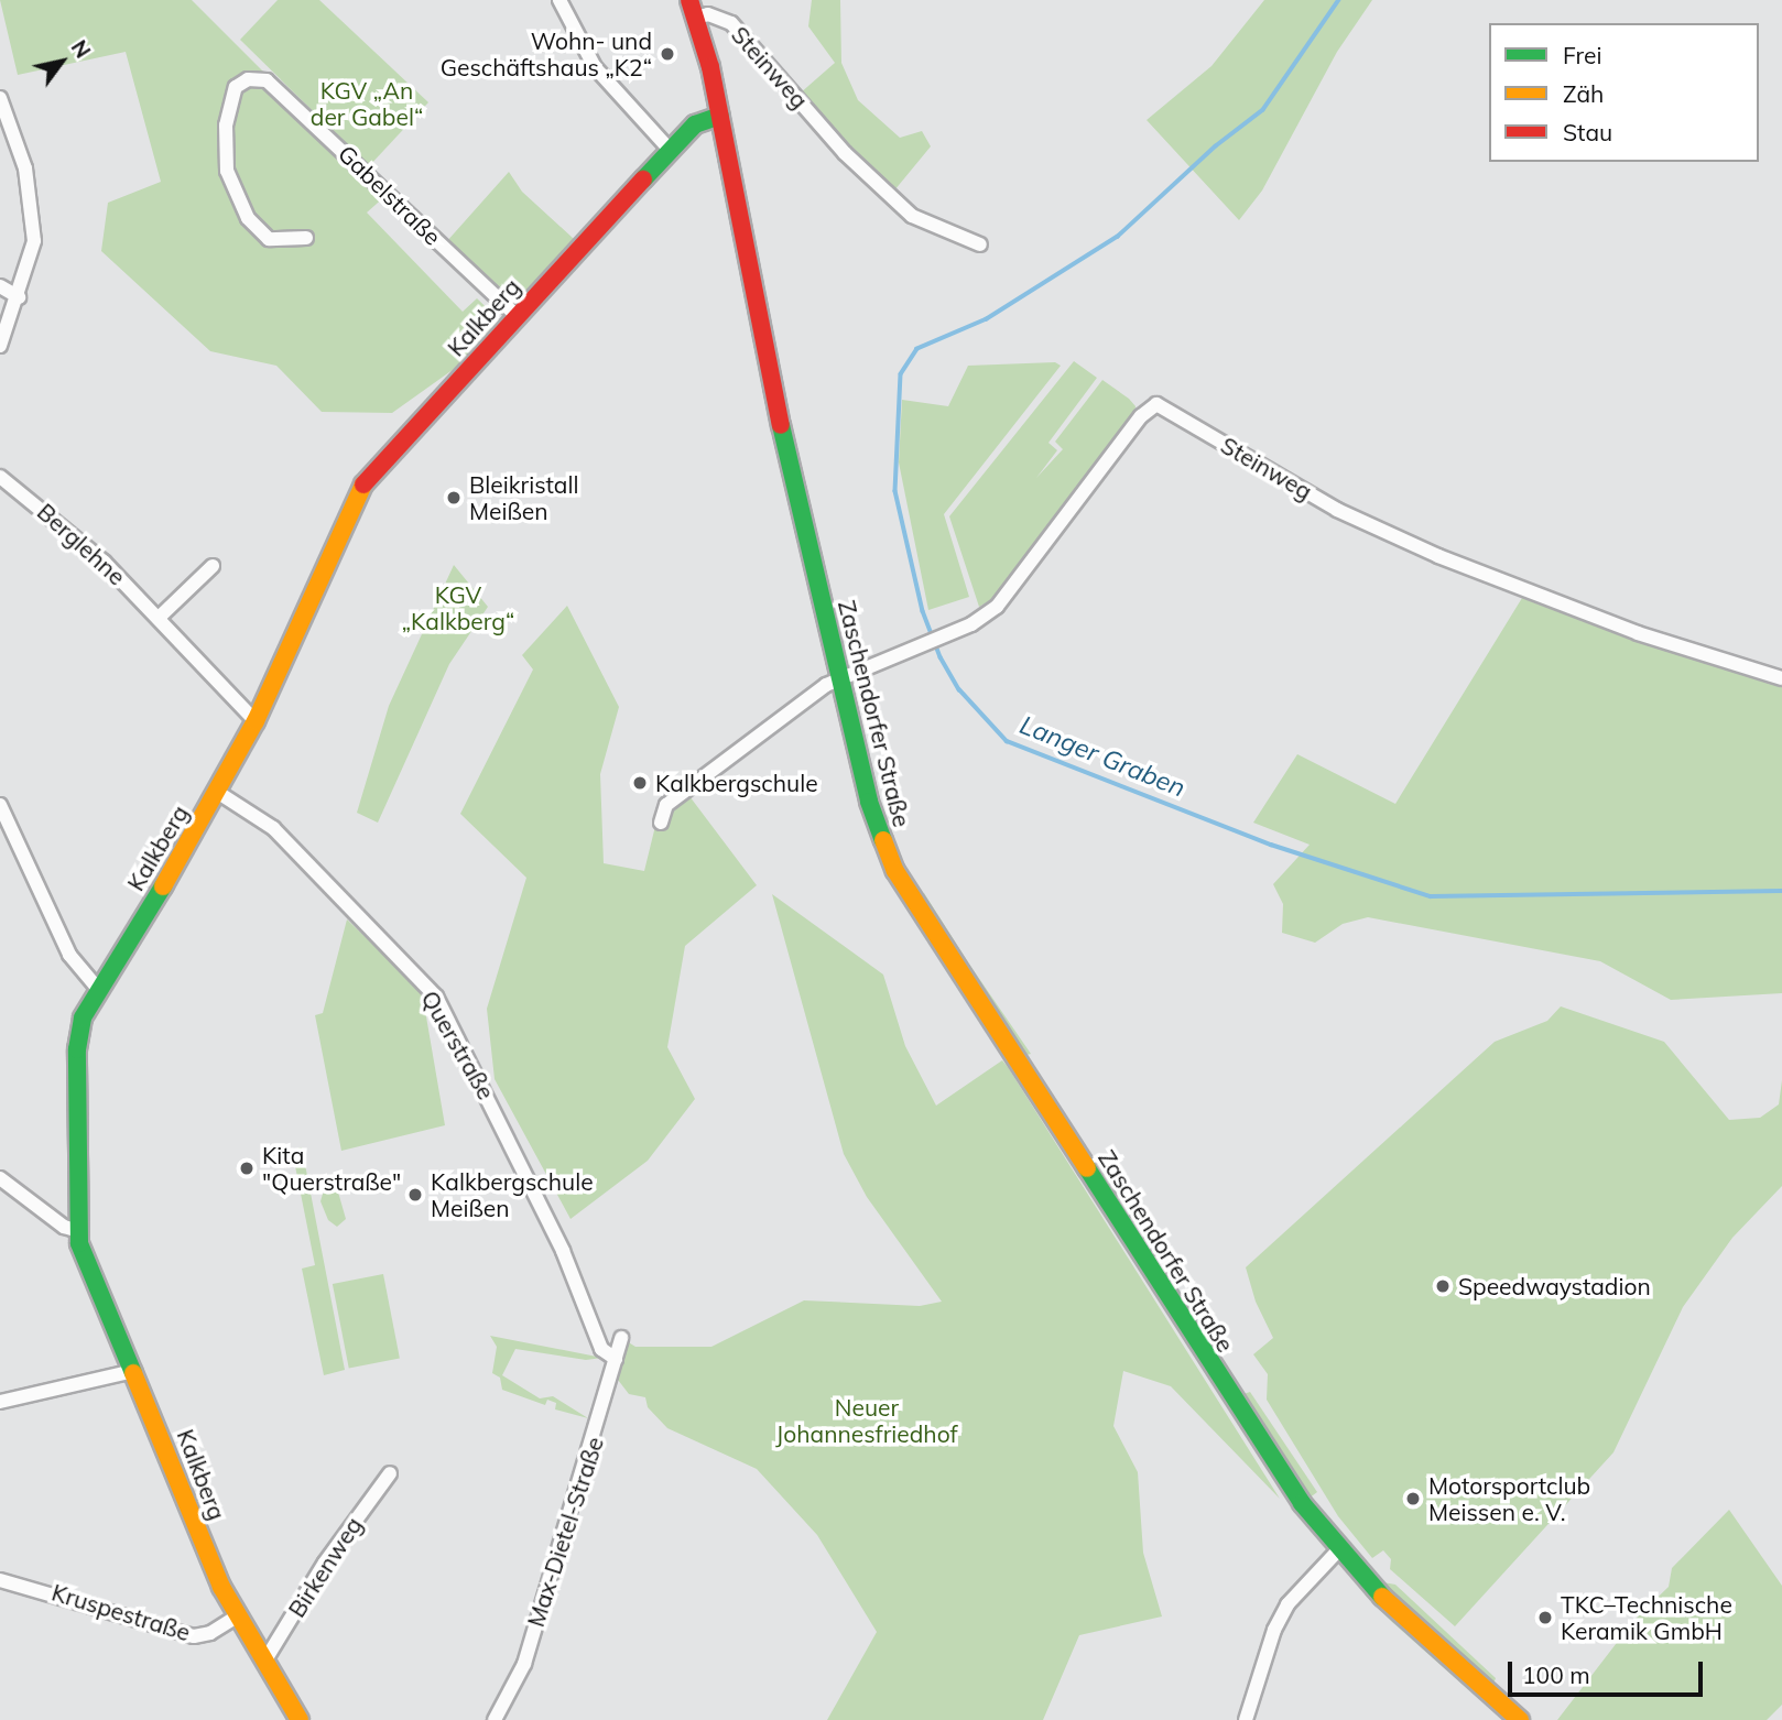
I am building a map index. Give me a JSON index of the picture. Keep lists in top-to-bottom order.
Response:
{
  "streets": {
    "street": [
      "Steinweg",
      "Gabelstraße",
      "Kalkberg",
      "Berglehne",
      "Zaschendorfer Straße",
      "Querstraße",
      "Max-Dietel-Straße",
      "Birkenweg",
      "Kruspestraße"
    ]
  },
  "crossings": [
    ["Steinweg", "Zaschendorfer Straße"],
    ["Gabelstraße", "Kalkberg"],
    ["Kalkberg", "Berglehne"],
    ["Kalkberg", "Zaschendorfer Straße"],
    ["Kalkberg", "Querstraße"],
    ["Kalkberg", "Birkenweg"],
    ["Kalkberg", "Kruspestraße"],
    ["Querstraße", "Max-Dietel-Straße"]
  ],
  "water": ["Langer Graben"],
  "parks": ["KGV „An der Gabel“", "KGV „Kalkberg“", "Neuer Johannesfriedhof"],
  "places": [
    "Wohn- und Geschäftshaus „K2“",
    "Bleikristall Meißen",
    "Kalkbergschule",
    "Kita \"Querstraße\"",
    "Kalkbergschule Meißen",
    "Speedwaystadion",
    "Motorsportclub Meissen e. V.",
    "TKC–Technische Keramik GmbH"
  ],
  "legend": ["Frei", "Zäh", "Stau"],
  "scale_bar": "100 m",
  "north": "top right"
}
